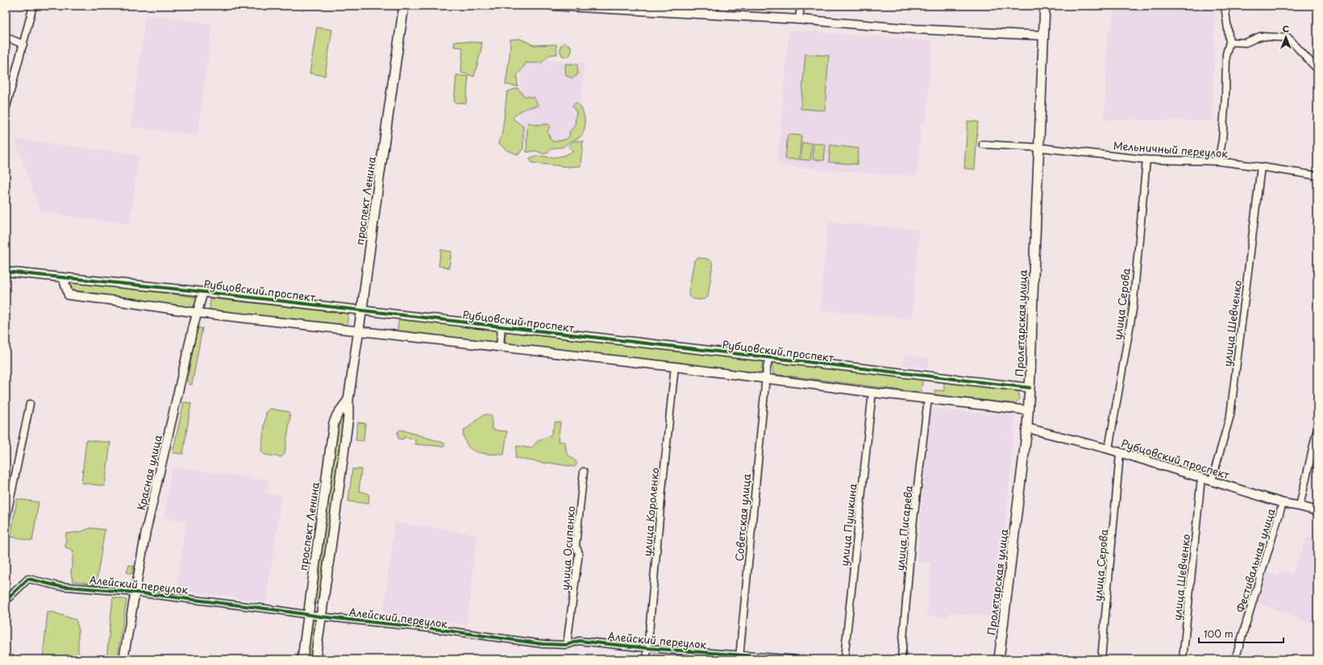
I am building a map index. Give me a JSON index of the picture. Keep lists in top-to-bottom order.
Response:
{
  "streets": {
    "main road": ["проспект Ленина", "Пролетарская улица"],
    "street": [
      "Мельничный переулок",
      "Рубцовский проспект",
      "улица Серова",
      "улица Шевченко",
      "Красная улица",
      "улица Короленко",
      "Советская улица",
      "улица Пушкина",
      "улица Писарева",
      "улица Осипенко",
      "Фестивальная улица",
      "Алейский переулок"
    ]
  },
  "crossings": [
    ["Мельничный переулок", "улица Серова"],
    ["Мельничный переулок", "Пролетарская улица"],
    ["Мельничный переулок", "улица Шевченко"],
    ["проспект Ленина", "Рубцовский проспект"],
    ["проспект Ленина", "Алейский переулок"],
    ["Рубцовский проспект", "улица Серова"],
    ["Рубцовский проспект", "Пролетарская улица"],
    ["Рубцовский проспект", "улица Шевченко"],
    ["Рубцовский проспект", "Красная улица"],
    ["Рубцовский проспект", "Советская улица"],
    ["Рубцовский проспект", "Фестивальная улица"],
    ["Красная улица", "Алейский переулок"],
    ["улица Короленко", "Алейский переулок"],
    ["Советская улица", "Алейский переулок"],
    ["улица Осипенко", "Алейский переулок"]
  ],
  "scale_bar": "100 m",
  "north": "top"
}
